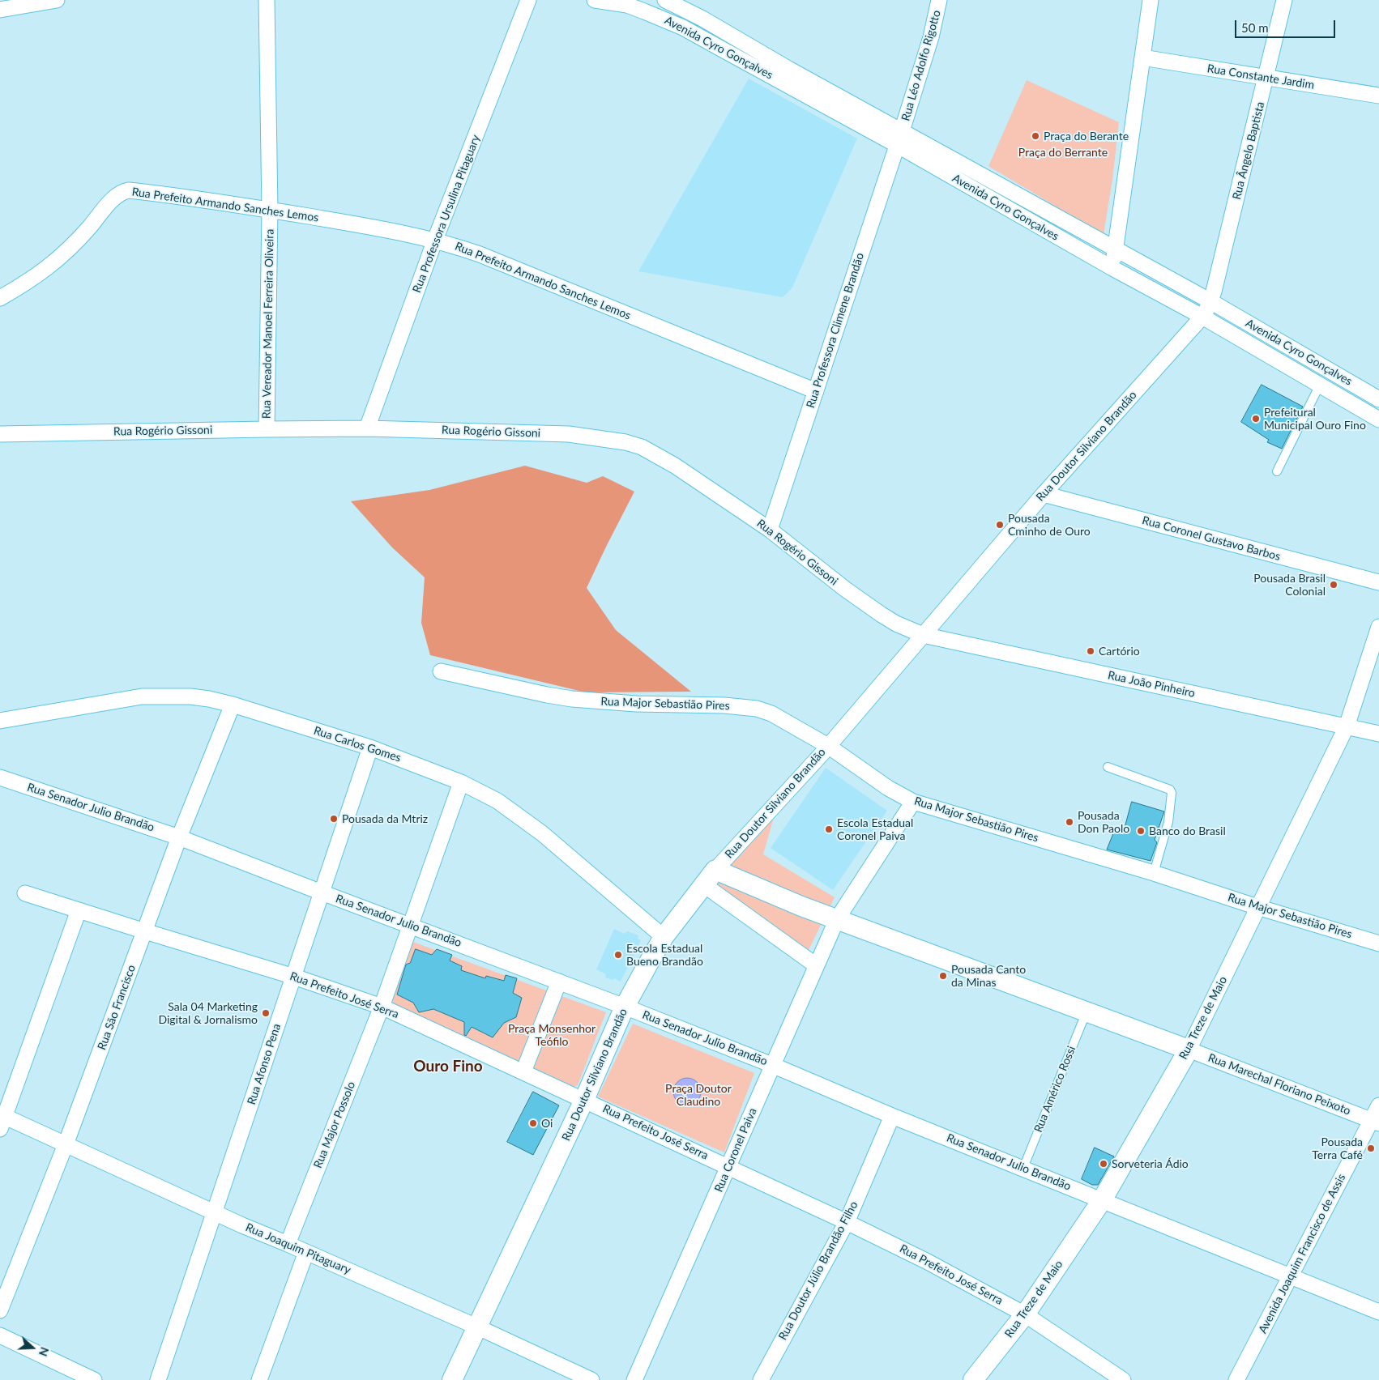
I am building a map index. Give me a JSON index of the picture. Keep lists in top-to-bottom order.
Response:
{
  "streets": {
    "street": [
      "Avenida Cyro Gonçalves",
      "Rua Léo Adolfo Rigotto",
      "Rua Constante Jardim",
      "Rua Ângelo Baptista",
      "Rua Prefeito Armando Sanches Lemos",
      "Rua Professora Ursulina Pitaguary",
      "Rua Vereador Manoel Ferreira Oliveira",
      "Rua Professora Climene Brandão",
      "Rua Rogério Gissoni",
      "Rua Doutor Silviano Brandão",
      "Rua Coronel Gustavo Barbos",
      "Rua João Pinheiro",
      "Rua Major Sebastião Pires",
      "Rua Carlos Gomes",
      "Rua Senador Julio Brandão",
      "Rua Prefeito José Serra",
      "Rua São Francisco",
      "Rua Treze de Maio",
      "Rua Afonso Pena",
      "Rua Marechal Floriano Peixoto",
      "Rua Major Possolo",
      "Rua Coronel Paiva",
      "Rua Joaquim Pitaguary",
      "Avenida Joaquim Francisco de Assis",
      "Rua Doutor Júlio Brandão Filho"
    ],
    "lane": ["Rua Américo Rossi"]
  },
  "crossings": [
    ["Avenida Cyro Gonçalves", "Rua Léo Adolfo Rigotto"],
    ["Avenida Cyro Gonçalves", "Rua Ângelo Baptista"],
    ["Avenida Cyro Gonçalves", "Rua Professora Climene Brandão"],
    ["Avenida Cyro Gonçalves", "Rua Doutor Silviano Brandão"],
    ["Rua Léo Adolfo Rigotto", "Rua Professora Climene Brandão"],
    ["Rua Constante Jardim", "Rua Ângelo Baptista"],
    ["Rua Ângelo Baptista", "Rua Doutor Silviano Brandão"],
    ["Rua Prefeito Armando Sanches Lemos", "Rua Professora Ursulina Pitaguary"],
    ["Rua Prefeito Armando Sanches Lemos", "Rua Vereador Manoel Ferreira Oliveira"],
    ["Rua Prefeito Armando Sanches Lemos", "Rua Professora Climene Brandão"],
    ["Rua Professora Ursulina Pitaguary", "Rua Rogério Gissoni"],
    ["Rua Vereador Manoel Ferreira Oliveira", "Rua Rogério Gissoni"],
    ["Rua Professora Climene Brandão", "Rua Rogério Gissoni"],
    ["Rua Rogério Gissoni", "Rua Doutor Silviano Brandão"],
    ["Rua Rogério Gissoni", "Rua João Pinheiro"],
    ["Rua Doutor Silviano Brandão", "Rua Coronel Gustavo Barbos"],
    ["Rua Doutor Silviano Brandão", "Rua João Pinheiro"],
    ["Rua Doutor Silviano Brandão", "Rua Major Sebastião Pires"],
    ["Rua Doutor Silviano Brandão", "Rua Carlos Gomes"],
    ["Rua Doutor Silviano Brandão", "Rua Senador Julio Brandão"],
    ["Rua Doutor Silviano Brandão", "Rua Prefeito José Serra"],
    ["Rua Doutor Silviano Brandão", "Rua Marechal Floriano Peixoto"],
    ["Rua Doutor Silviano Brandão", "Rua Joaquim Pitaguary"],
    ["Rua João Pinheiro", "Rua Treze de Maio"],
    ["Rua Major Sebastião Pires", "Rua Treze de Maio"],
    ["Rua Major Sebastião Pires", "Rua Coronel Paiva"],
    ["Rua Carlos Gomes", "Rua São Francisco"],
    ["Rua Carlos Gomes", "Rua Afonso Pena"],
    ["Rua Senador Julio Brandão", "Rua São Francisco"],
    ["Rua Senador Julio Brandão", "Rua Treze de Maio"],
    ["Rua Senador Julio Brandão", "Rua Afonso Pena"],
    ["Rua Senador Julio Brandão", "Rua Américo Rossi"],
    ["Rua Senador Julio Brandão", "Rua Coronel Paiva"],
    ["Rua Senador Julio Brandão", "Avenida Joaquim Francisco de Assis"],
    ["Rua Senador Julio Brandão", "Rua Doutor Júlio Brandão Filho"],
    ["Rua Prefeito José Serra", "Rua São Francisco"],
    ["Rua Prefeito José Serra", "Rua Treze de Maio"],
    ["Rua Prefeito José Serra", "Rua Afonso Pena"],
    ["Rua Prefeito José Serra", "Rua Major Possolo"],
    ["Rua Prefeito José Serra", "Rua Coronel Paiva"],
    ["Rua Prefeito José Serra", "Rua Doutor Júlio Brandão Filho"],
    ["Rua São Francisco", "Rua Joaquim Pitaguary"],
    ["Rua Treze de Maio", "Rua Marechal Floriano Peixoto"],
    ["Rua Afonso Pena", "Rua Joaquim Pitaguary"],
    ["Rua Marechal Floriano Peixoto", "Rua Américo Rossi"],
    ["Rua Marechal Floriano Peixoto", "Rua Coronel Paiva"],
    ["Rua Marechal Floriano Peixoto", "Avenida Joaquim Francisco de Assis"],
    ["Rua Major Possolo", "Rua Joaquim Pitaguary"]
  ],
  "districts": ["Ouro Fino"],
  "parks": ["Praça do Berrante", "Praça Monsenhor Teófilo", "Praça Doutor Claudino"],
  "places": [
    "Praça do Berante",
    "Prefeitural Municipal Ouro Fino",
    "Pousada Cminho de Ouro",
    "Pousada Brasil Colonial",
    "Cartório",
    "Pousada da Mtriz",
    "Pousada Don Paolo",
    "Escola Estadual Coronel Paiva",
    "Banco do Brasil",
    "Escola Estadual Bueno Brandão",
    "Pousada Canto da Minas",
    "Sala 04 Marketing Digital & Jornalismo",
    "Oi",
    "Pousada Terra Café",
    "Sorveteria Ádio"
  ],
  "scale_bar": "50 m",
  "north": "right"
}
